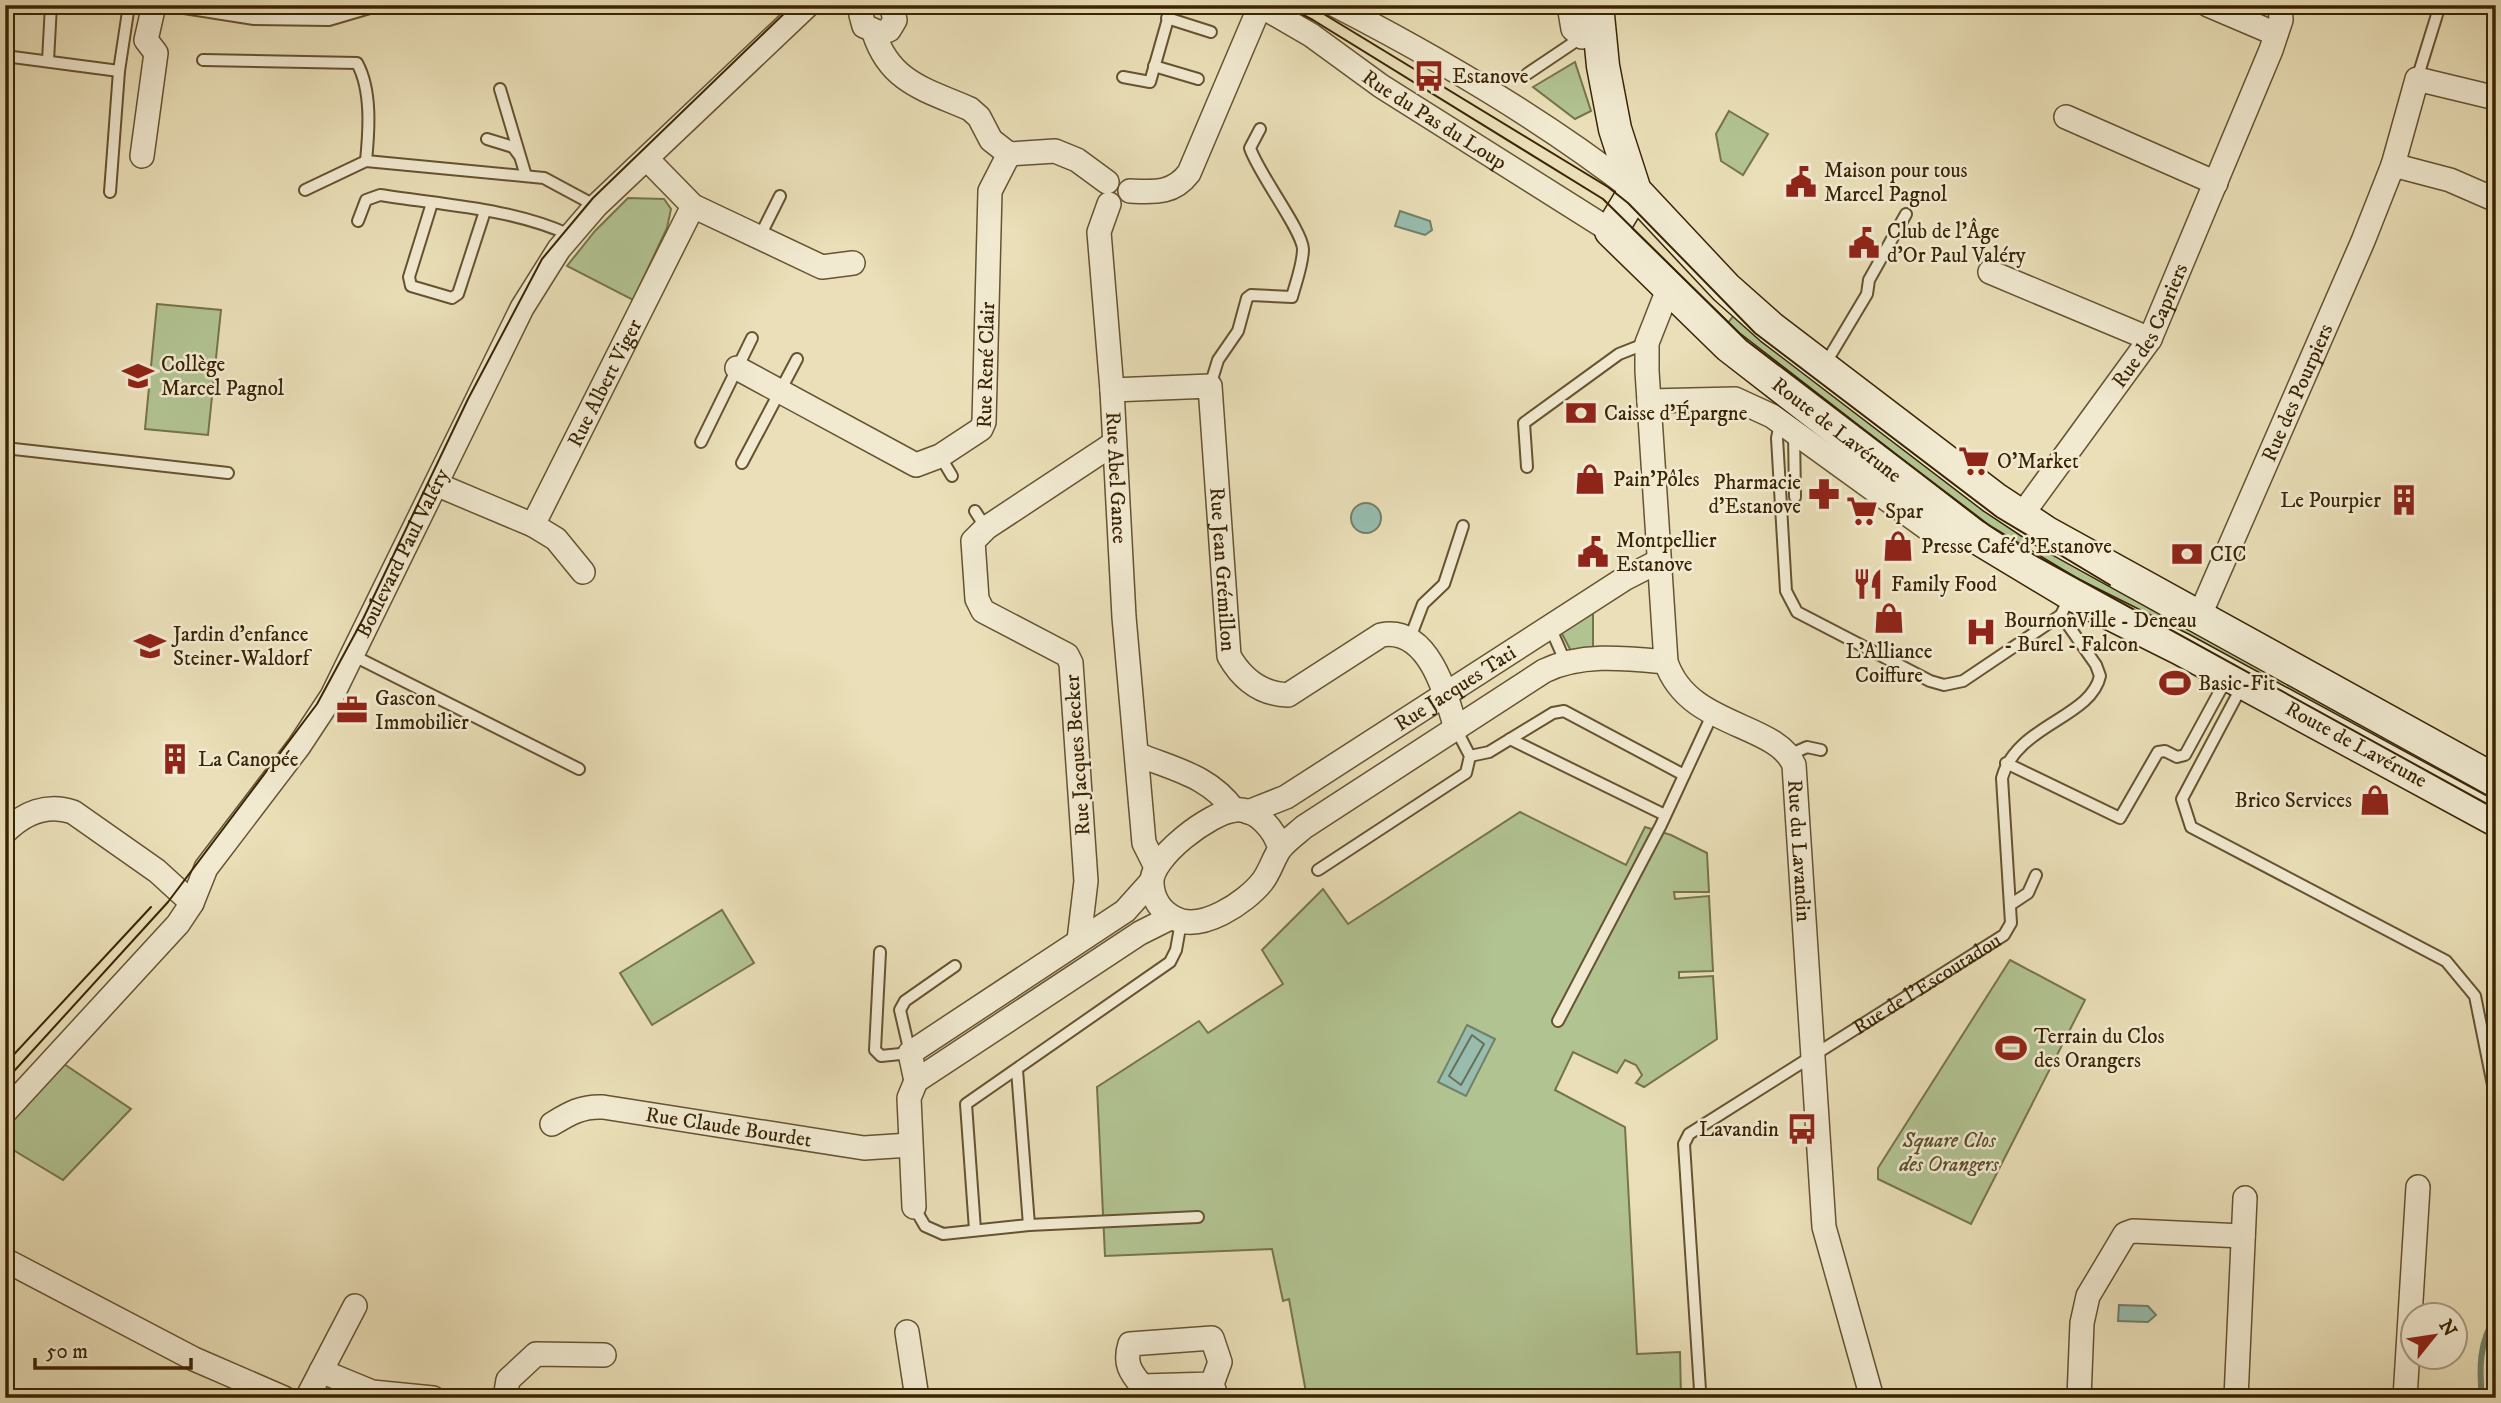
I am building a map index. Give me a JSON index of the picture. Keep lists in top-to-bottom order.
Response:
{
  "streets": {
    "street": [
      "Rue du Pas du Loup",
      "Rue des Capriers",
      "Rue René Clair",
      "Rue Albert Viger",
      "Rue des Pourpiers",
      "Route de Lavérune",
      "Rue Abel Gance",
      "Boulevard Paul Valéry",
      "Rue Jean Grémillon",
      "Rue Jacques Tati",
      "Rue Jacques Becker",
      "Rue du Lavandin",
      "Rue Claude Bourdet"
    ],
    "lane": ["Rue de l'Escoutadou"]
  },
  "crossings": [
    ["Rue du Pas du Loup", "Route de Lavérune"],
    ["Rue des Capriers", "Route de Lavérune"],
    ["Rue des Pourpiers", "Route de Lavérune"],
    ["Route de Lavérune", "Rue du Lavandin"],
    ["Rue Abel Gance", "Rue Jacques Tati"],
    ["Rue Abel Gance", "Rue Jacques Becker"],
    ["Rue Jacques Tati", "Rue du Lavandin"],
    ["Rue du Lavandin", "Rue de l'Escoutadou"]
  ],
  "parks": ["Square Clos des Orangers"],
  "places": {
    "bus stop": ["Estanove", "Lavandin"],
    "public building": ["Maison pour tous Marcel Pagnol", "Club de l'Âge d'Or Paul Valéry", "Montpellier Estanove"],
    "school or university": ["Collège Marcel Pagnol", "Jardin d'enfance Steiner-Waldorf"],
    "bank": ["Caisse d'Épargne", "CIC"],
    "supermarket": ["O'Market", "Spar"],
    "shop": [
      "Pain'Pôles",
      "Presse Café d'Estanove",
      "L'Alliance Coiffure",
      "Brico Services"
    ],
    "pharmacy": ["Pharmacie d'Estanove"],
    "building": ["Le Pourpier", "La Canopée"],
    "restaurant": ["Family Food"],
    "hospital": ["BournonVille - Deneau - Burel - Falcon"],
    "sports": ["Basic-Fit", "Terrain du Clos des Orangers"],
    "office": ["Gascon Immobilier"]
  },
  "scale_bar": "50 m",
  "north": "top right"
}
